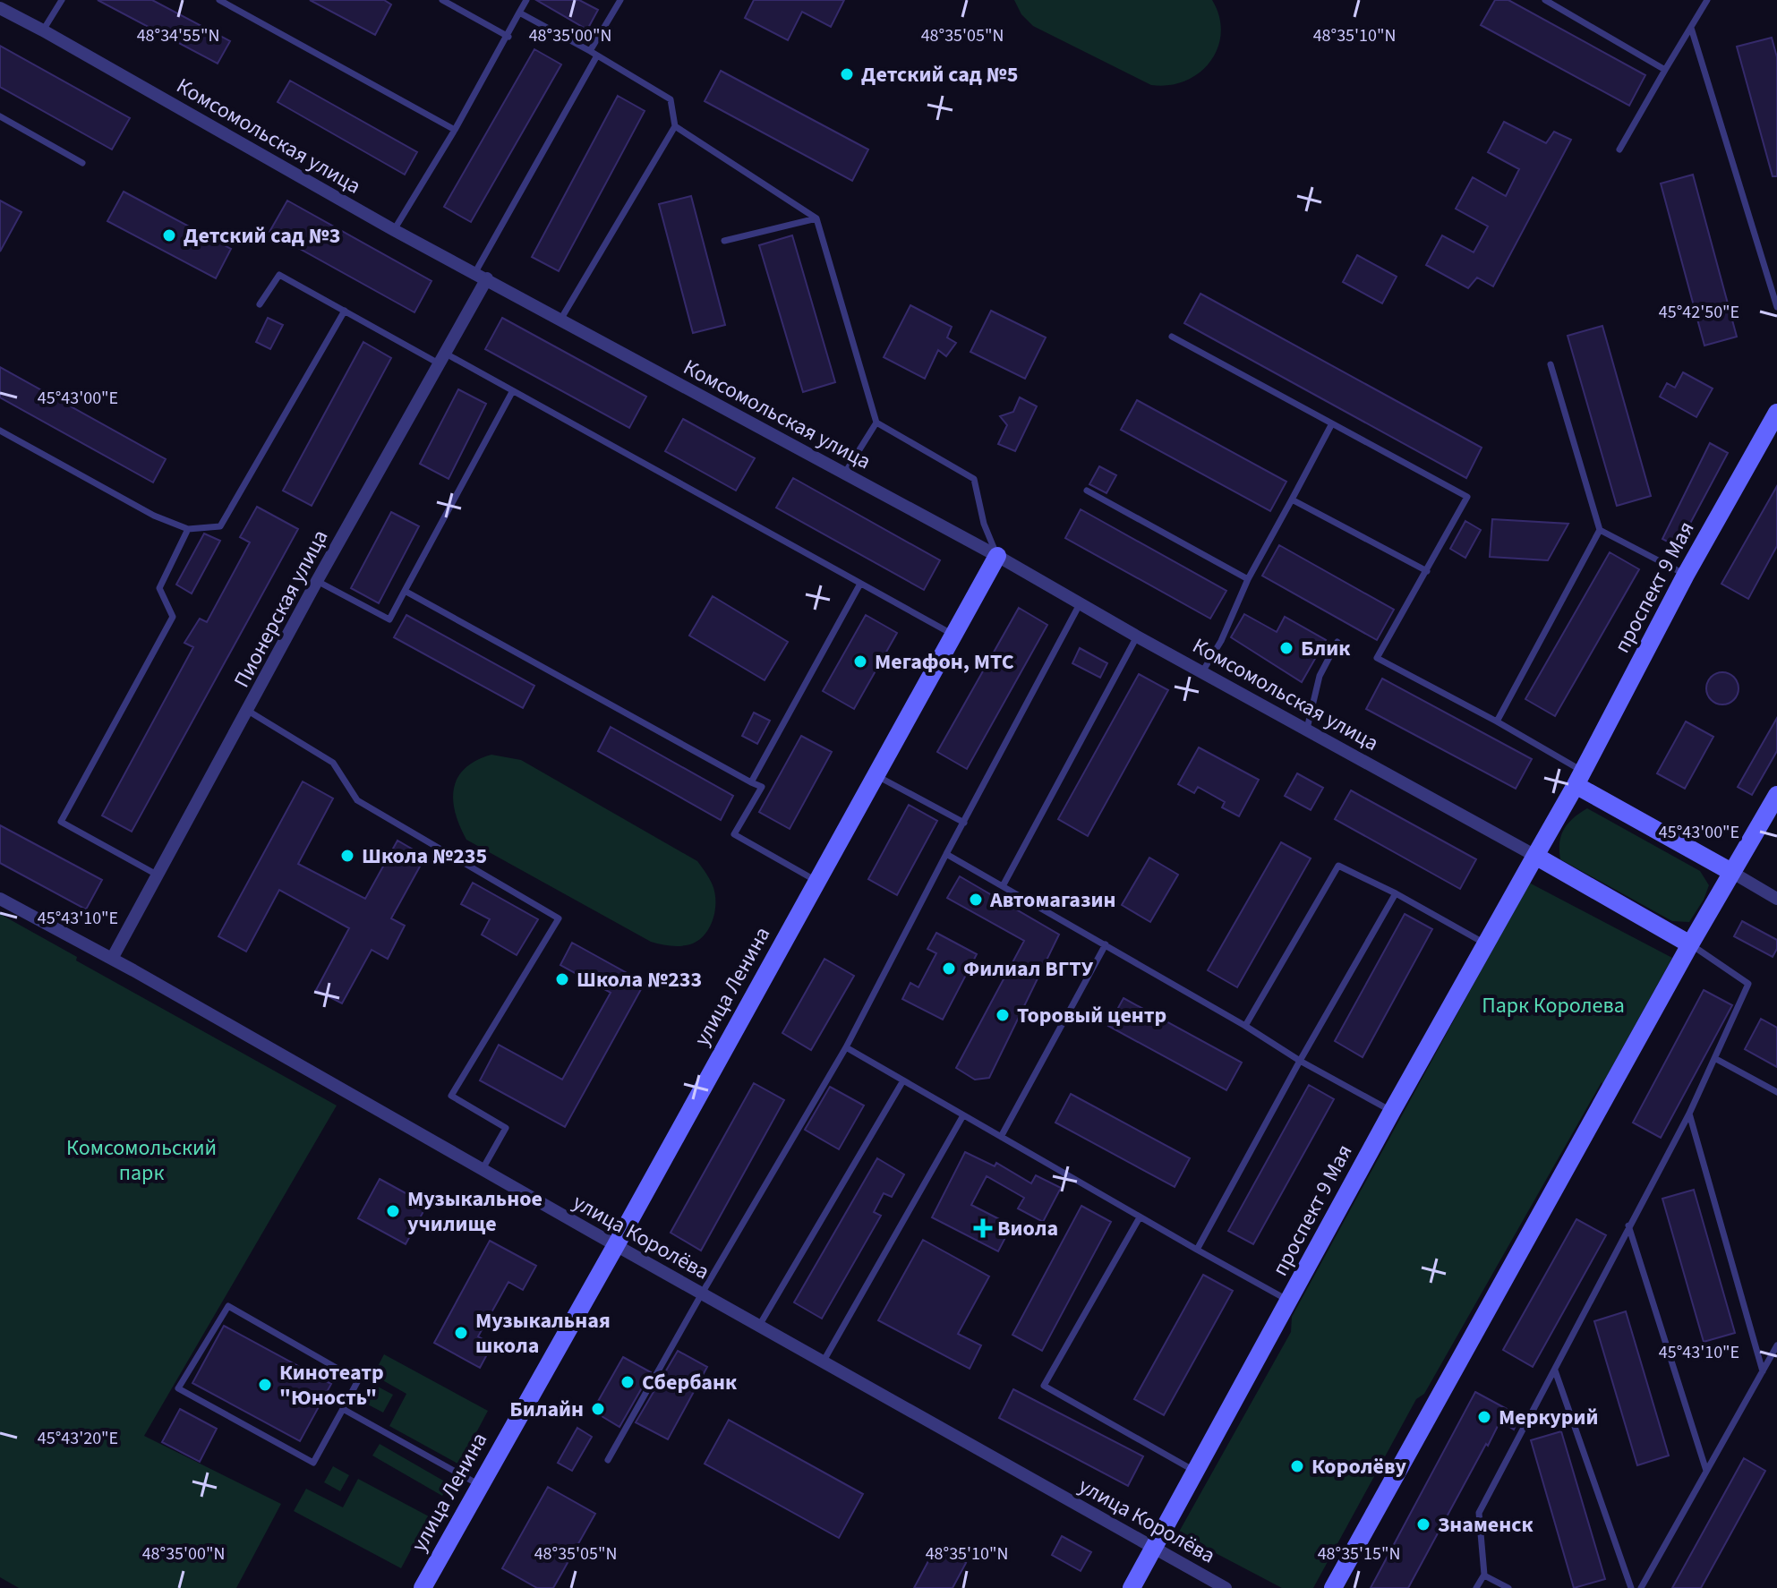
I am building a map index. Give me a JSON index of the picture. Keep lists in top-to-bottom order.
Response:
{
  "streets": {
    "street": [
      "Комсомольская улица",
      "проспект 9 Мая",
      "Пионерская улица",
      "улица Ленина",
      "улица Королёва"
    ]
  },
  "crossings": [
    ["Комсомольская улица", "проспект 9 Мая"],
    ["Комсомольская улица", "Пионерская улица"],
    ["Комсомольская улица", "улица Ленина"],
    ["проспект 9 Мая", "улица Королёва"],
    ["Пионерская улица", "улица Королёва"],
    ["улица Ленина", "улица Королёва"]
  ],
  "parks": ["Парк Королева", "Комсомольский парк"],
  "places": {
    "other": [
      "Детский сад №5",
      "Детский сад №3",
      "Блик",
      "Мегафон, МТС",
      "Школа №235",
      "Автомагазин",
      "Филиал ВГТУ",
      "Школа №233",
      "Торовый центр",
      "Музыкальное училище",
      "Музыкальная школа",
      "Сбербанк",
      "Кинотеатр \"Юность\"",
      "Билайн",
      "Меркурий",
      "Королёву",
      "Знаменск"
    ],
    "health": ["Виола"]
  },
  "coordinates": [
    "48°34'55\"N",
    "48°35'00\"N",
    "48°35'05\"N",
    "48°35'10\"N",
    "45°42'50\"E",
    "45°43'00\"E",
    "45°43'10\"E",
    "45°43'20\"E",
    "48°35'15\"N"
  ]
}
